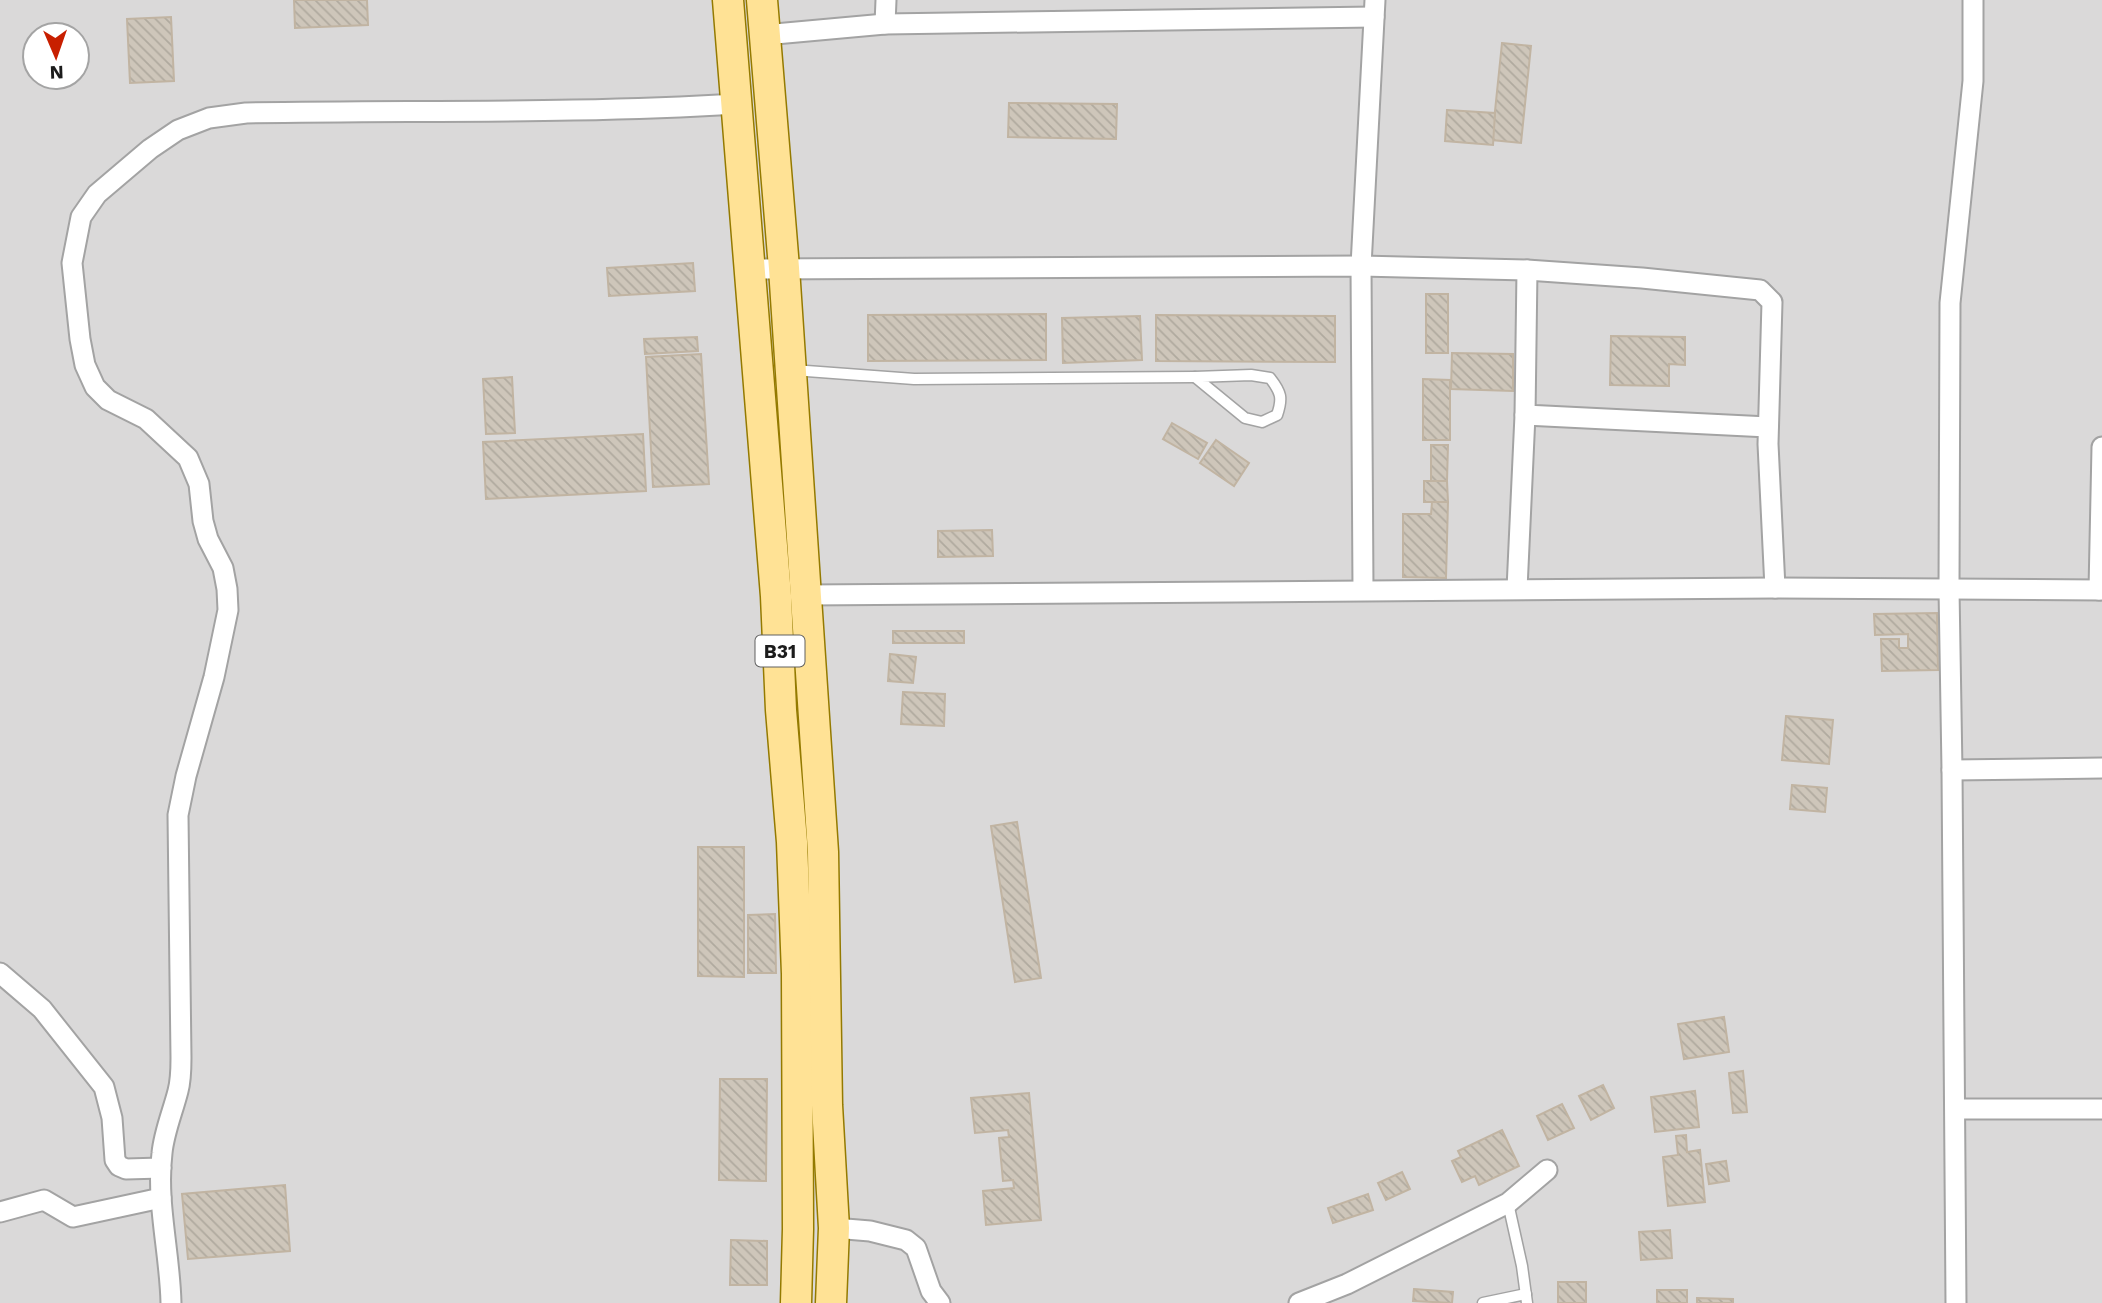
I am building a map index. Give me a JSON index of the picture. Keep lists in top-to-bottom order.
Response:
{
  "streets": {
    "main road": ["B31"]
  },
  "north": "bottom"
}
